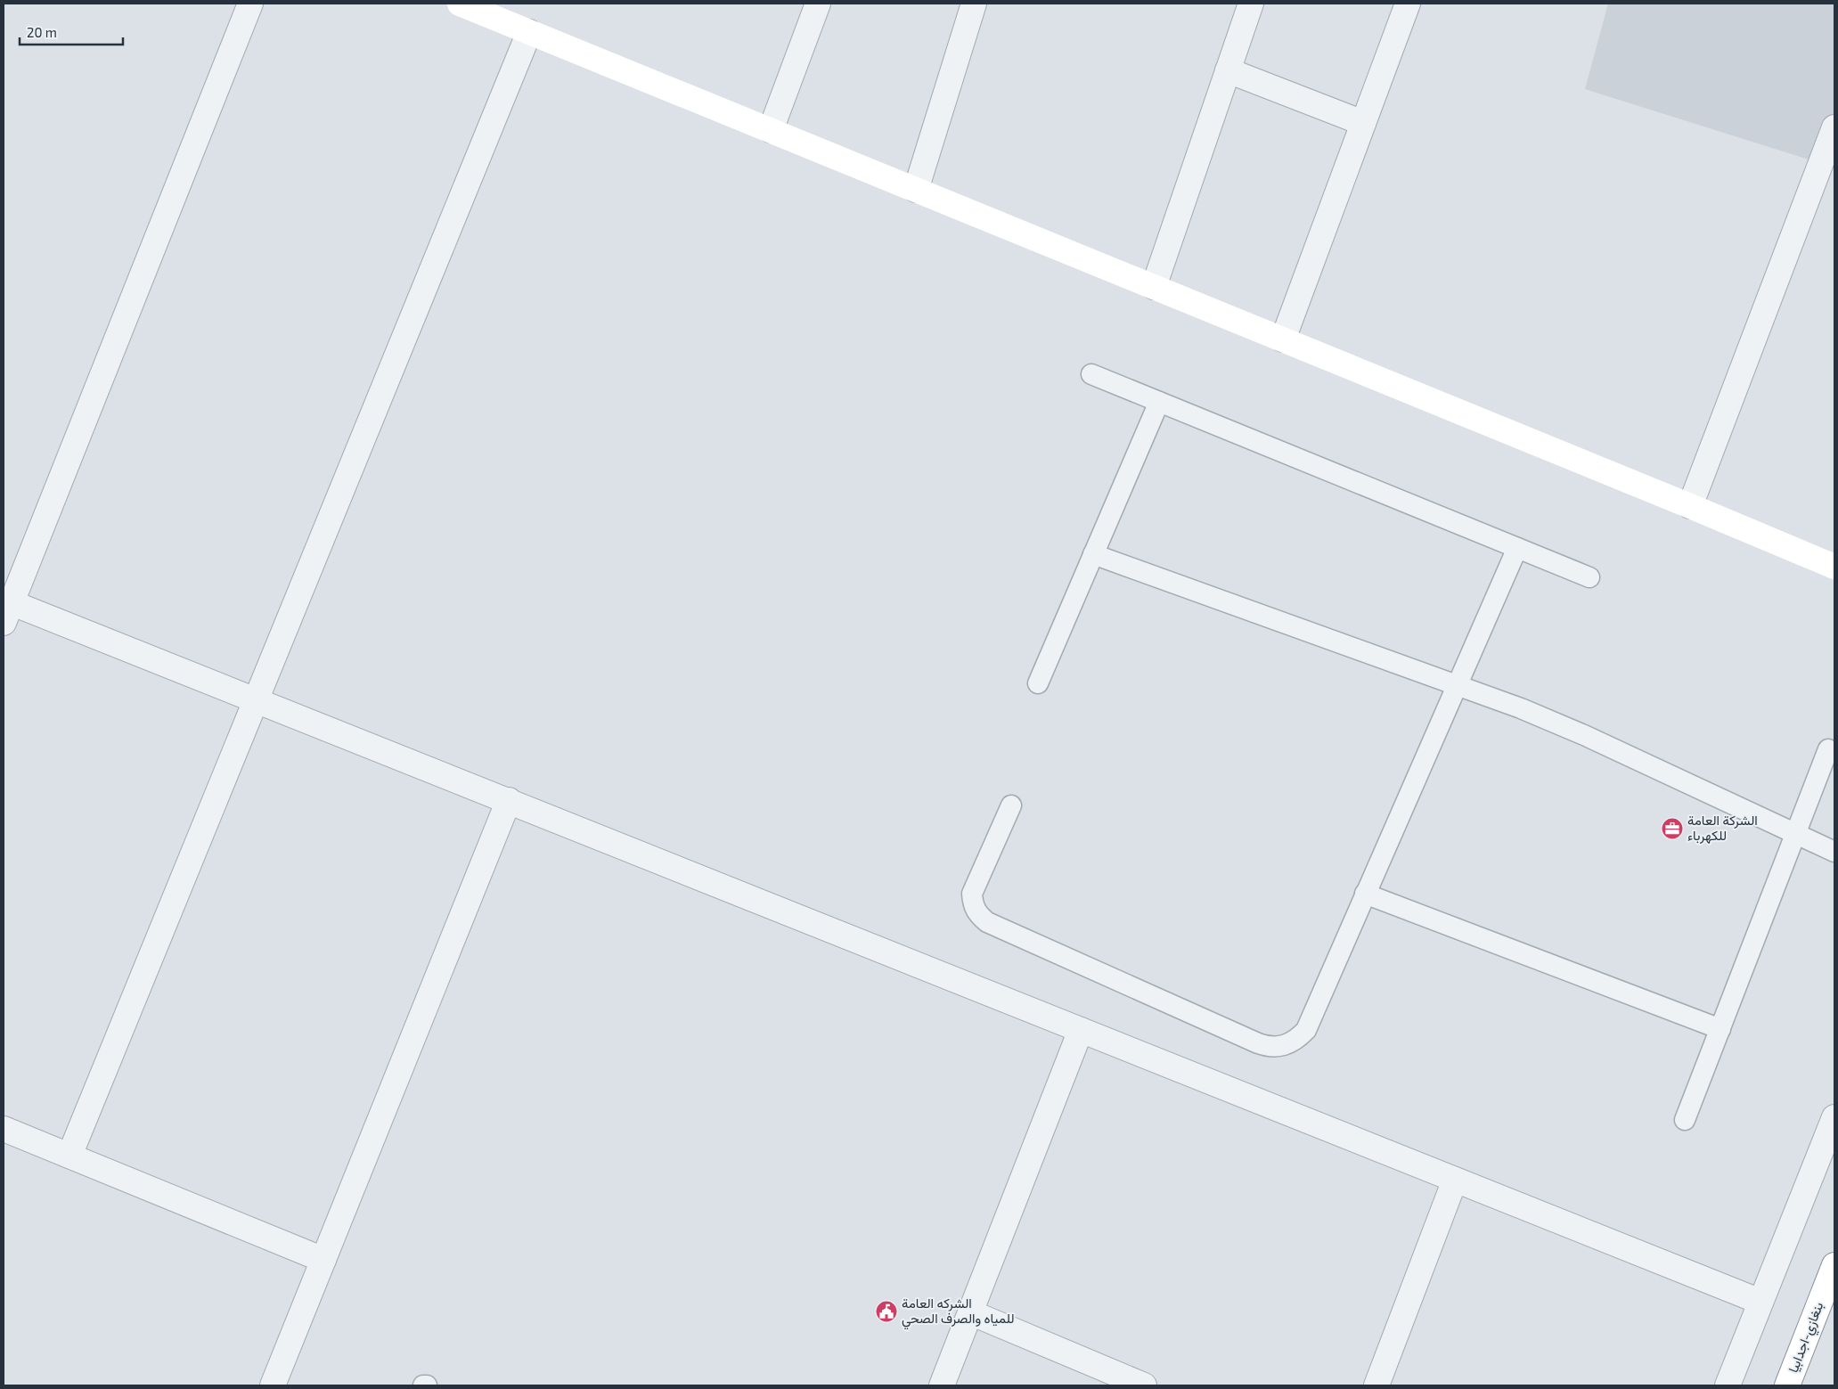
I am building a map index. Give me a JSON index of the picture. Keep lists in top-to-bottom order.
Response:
{
  "streets": {
    "main road": ["بنغازي-اجدابيا"]
  },
  "places": {
    "office": ["الشركة العامة للكهرباء"],
    "public building": ["الشركه العامة للمياه والصرف الصحي"]
  },
  "scale_bar": "20 m"
}
